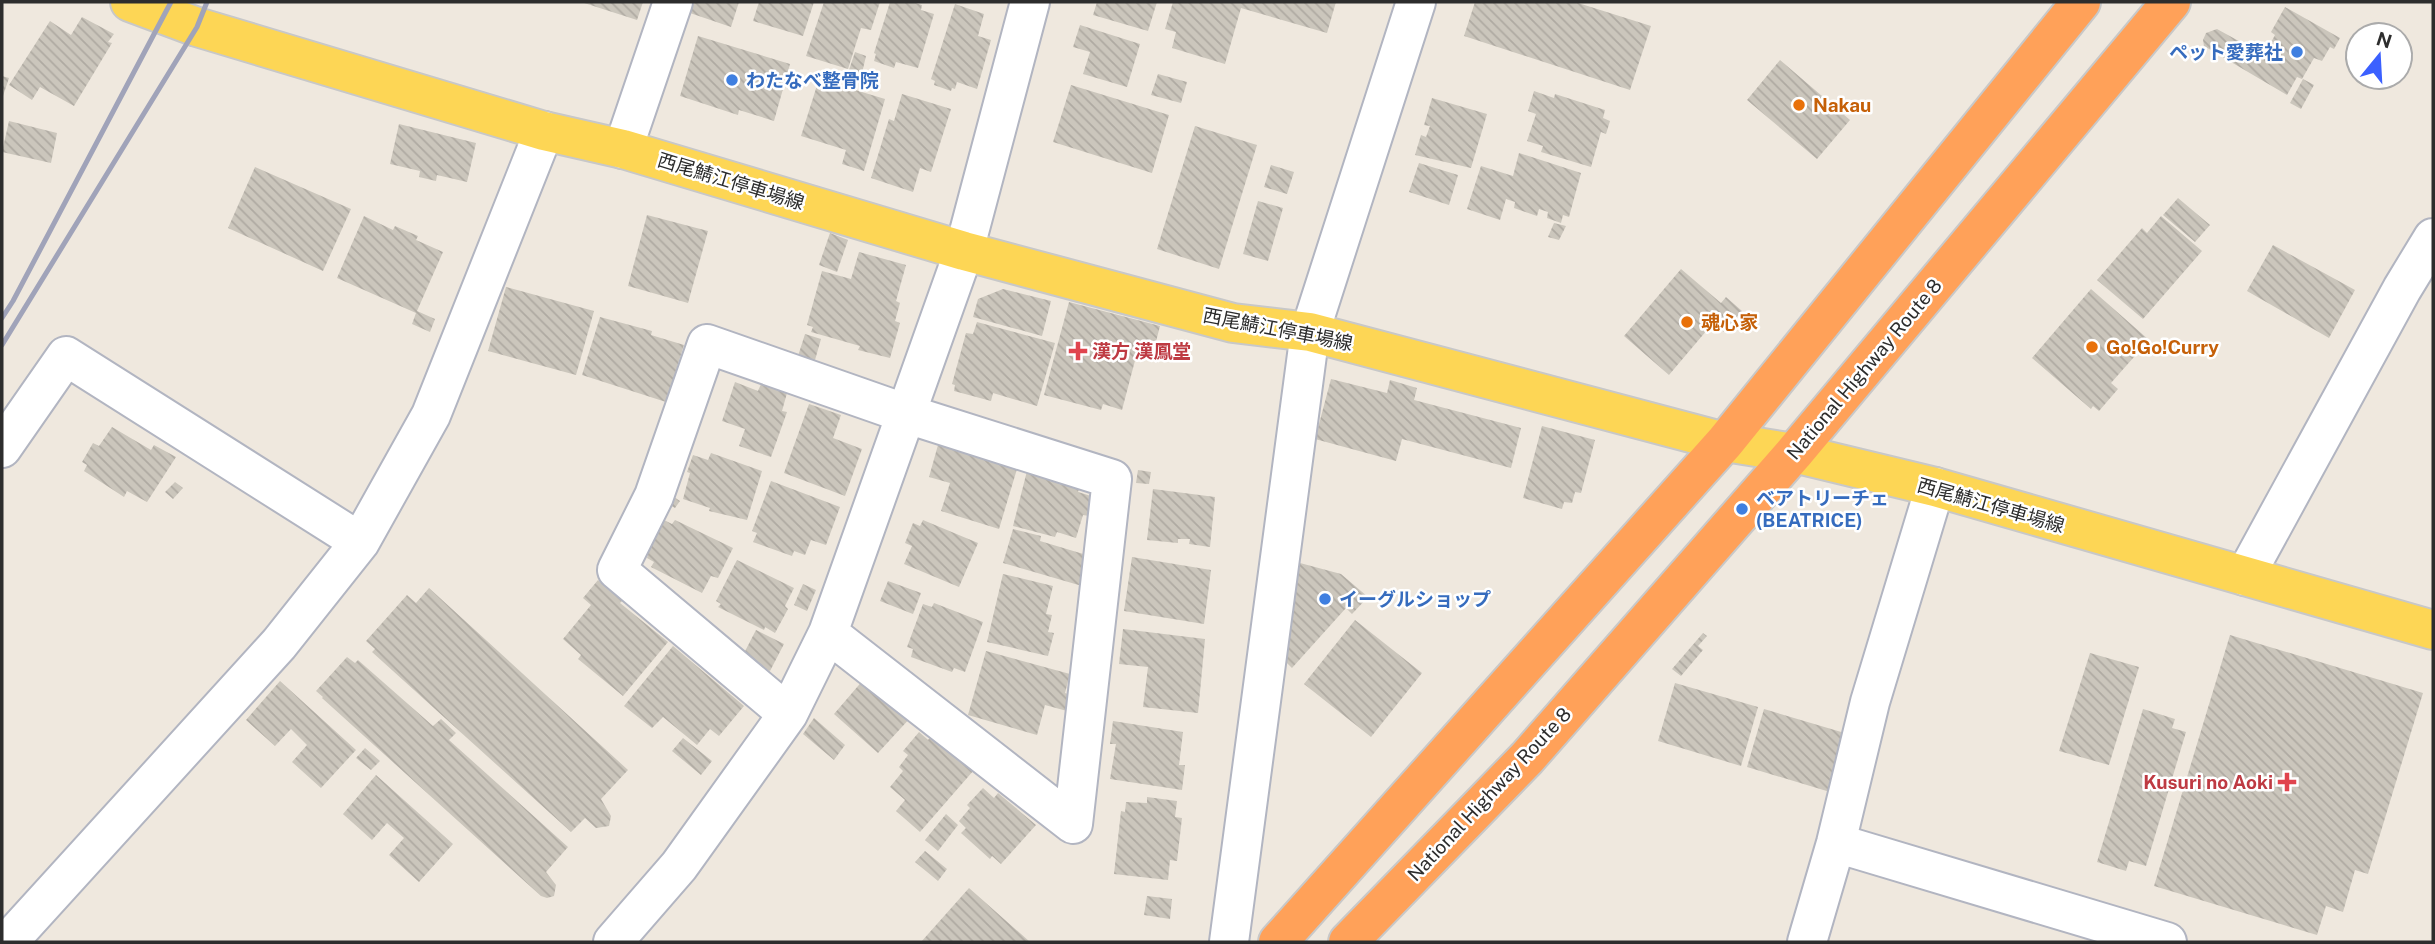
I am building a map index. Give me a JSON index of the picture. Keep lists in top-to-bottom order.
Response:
{
  "streets": {
    "highway": ["National Highway Route 8"],
    "main road": ["西尾鯖江停車場線"]
  },
  "crossings": [
    ["西尾鯖江停車場線", "National Highway Route 8"]
  ],
  "places": {
    "other": [
      "ペット愛葬社",
      "わたなべ整骨院",
      "Nakau",
      "魂心家",
      "Go!Go!Curry",
      "ベアトリーチェ (BEATRICE)",
      "イーグルショップ"
    ],
    "health": ["漢方 漢鳳堂", "Kusuri no Aoki"]
  },
  "north": "top"
}
